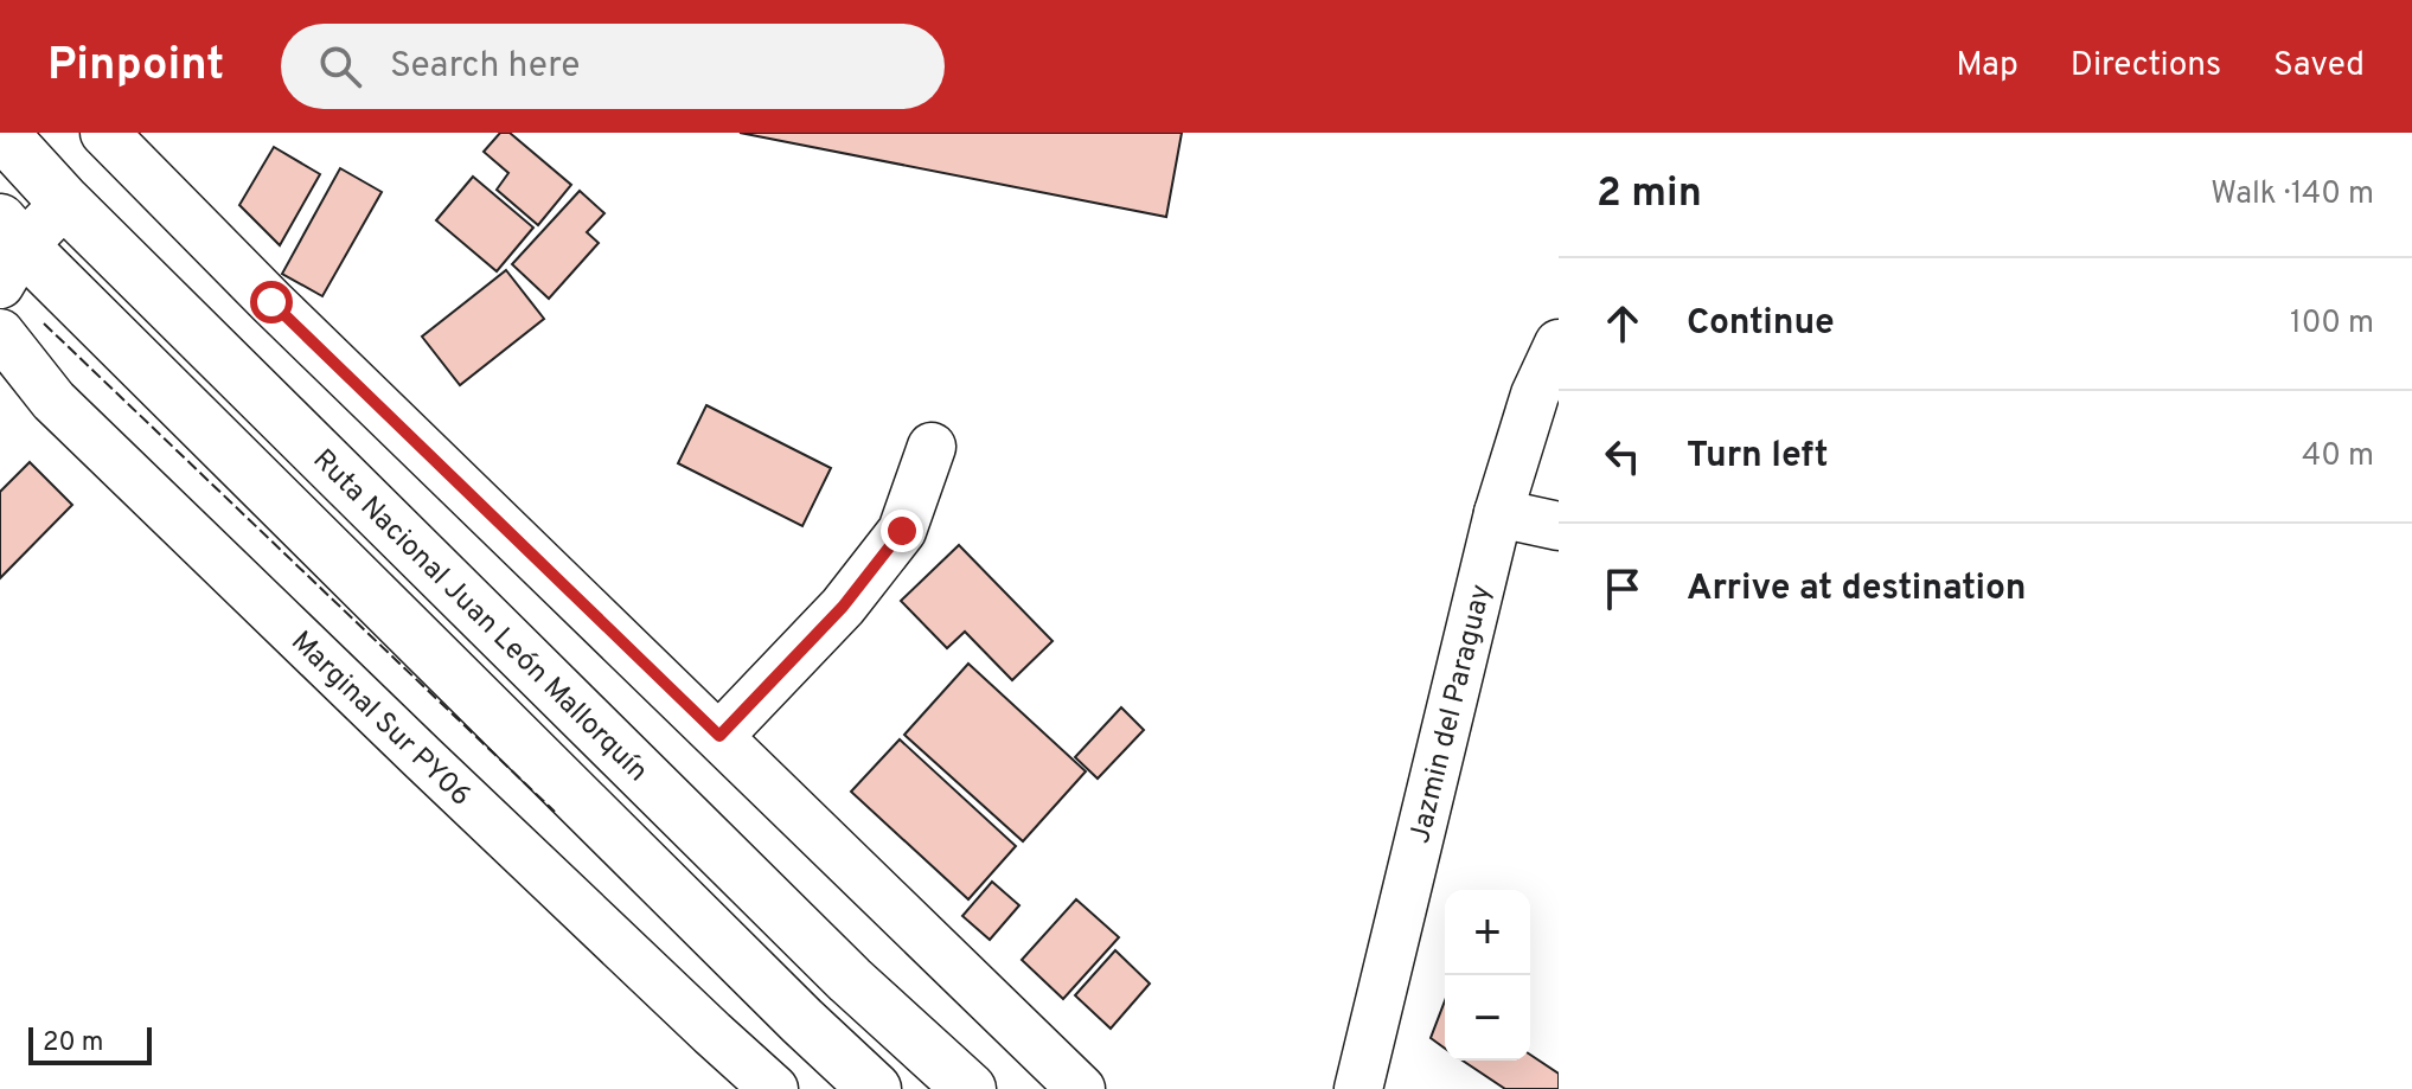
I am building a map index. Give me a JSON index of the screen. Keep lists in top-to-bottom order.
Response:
{
  "streets": {
    "highway": ["Ruta Nacional Juan León Mallorquín"],
    "street": ["Jazmin del Paraguay", "Marginal Sur PY06"]
  },
  "scale_bar": "20 m",
  "page": {
    "header": "Pinpoint",
    "search": "Search here",
    "nav": ["Map", "Directions", "Saved"],
    "heading": ["2 min", "Walk · 140 m"],
    "list": [
      ["Continue", "100 m"],
      ["Turn left", "40 m"],
      "Arrive at destination"
    ],
    "map_buttons": ["+", "−"],
    "scale": "20 m"
  }
}
